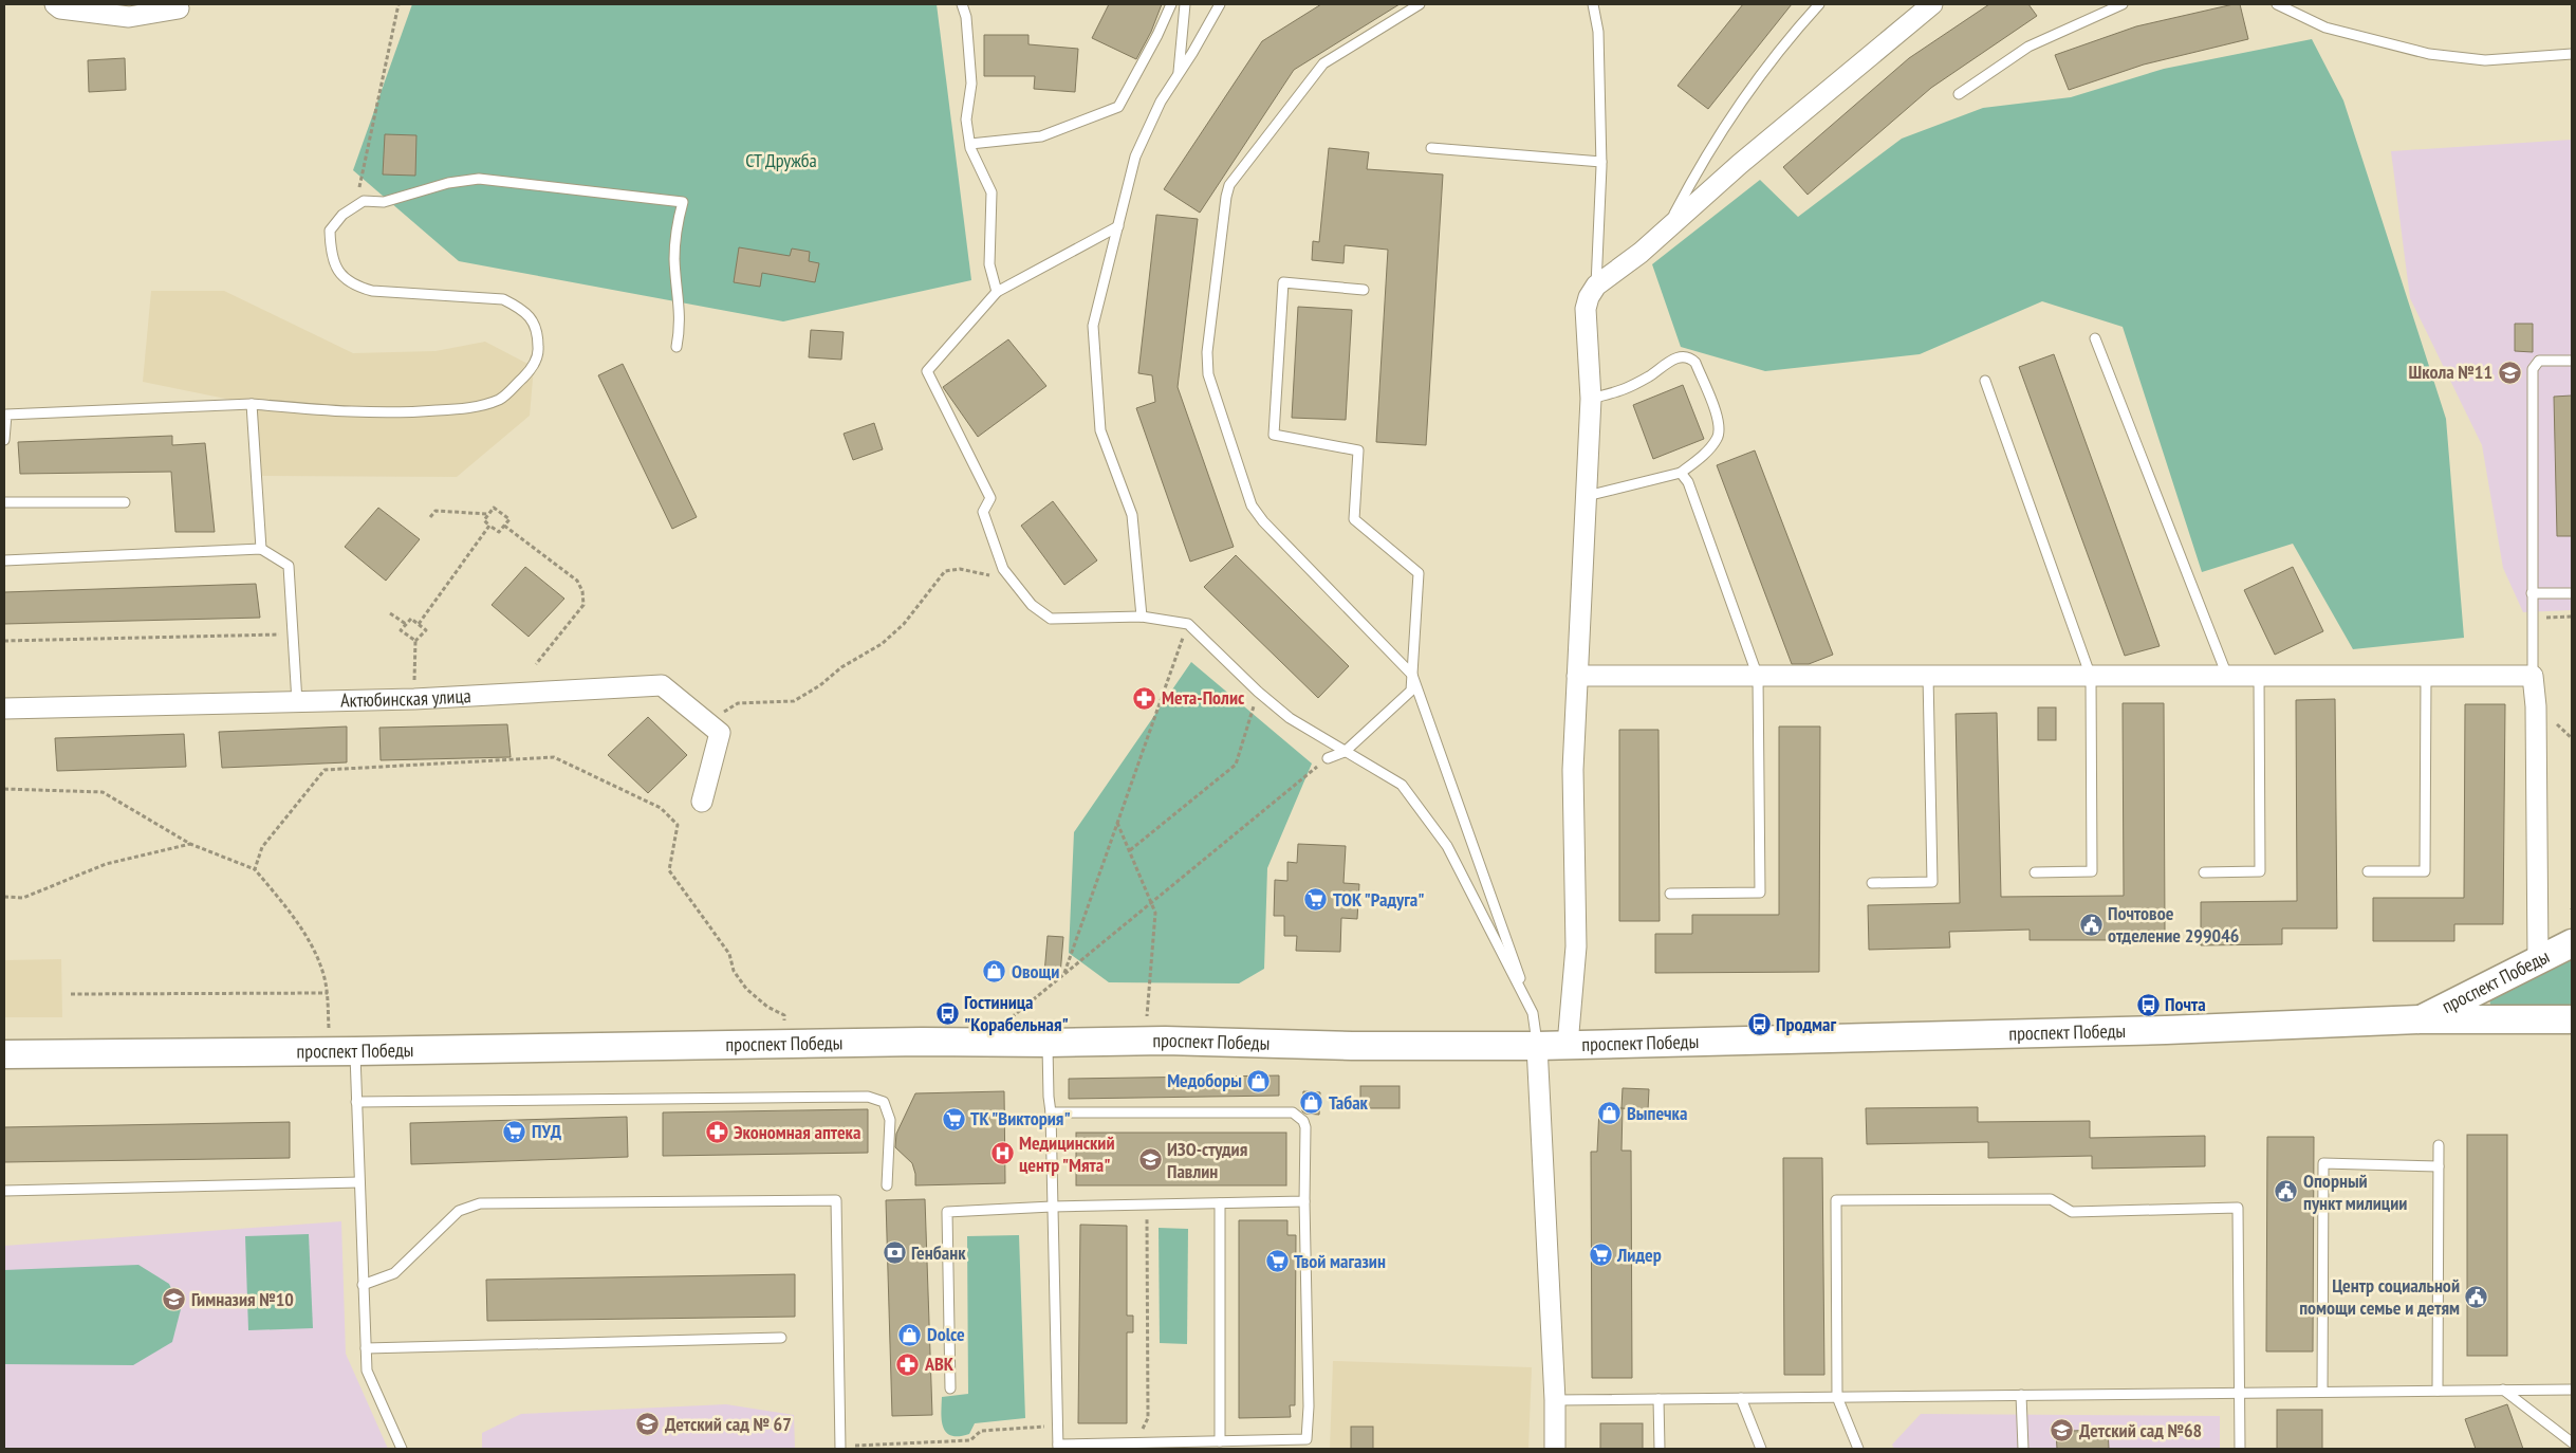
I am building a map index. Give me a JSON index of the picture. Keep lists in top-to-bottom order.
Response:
{
  "streets": {
    "street": ["Актюбинская улица", "проспект Победы"]
  },
  "parks": ["СТ Дружба"],
  "places": {
    "school or university": [
      "Школа №11",
      "ИЗО-студия Павлин",
      "Гимназия №10",
      "Детский сад № 67",
      "Детский сад №68"
    ],
    "pharmacy": ["Мета-Полис", "Экономная аптека", "АВК"],
    "supermarket": [
      "ТОК \"Радуга\"",
      "ТК \"Виктория\"",
      "ПУД",
      "Лидер",
      "Твой магазин"
    ],
    "public building": ["Почтовое отделение 299046", "Опорный пункт милиции", "Центр социальной помощи семье и детям"],
    "shop": [
      "Овощи",
      "Медоборы",
      "Табак",
      "Выпечка",
      "Dolce"
    ],
    "bus stop": ["Почта", "Гостиница \"Корабельная\"", "Продмаг"],
    "hospital": ["Медицинский центр \"Мята\""],
    "bank": ["Генбанк"]
  }
}
